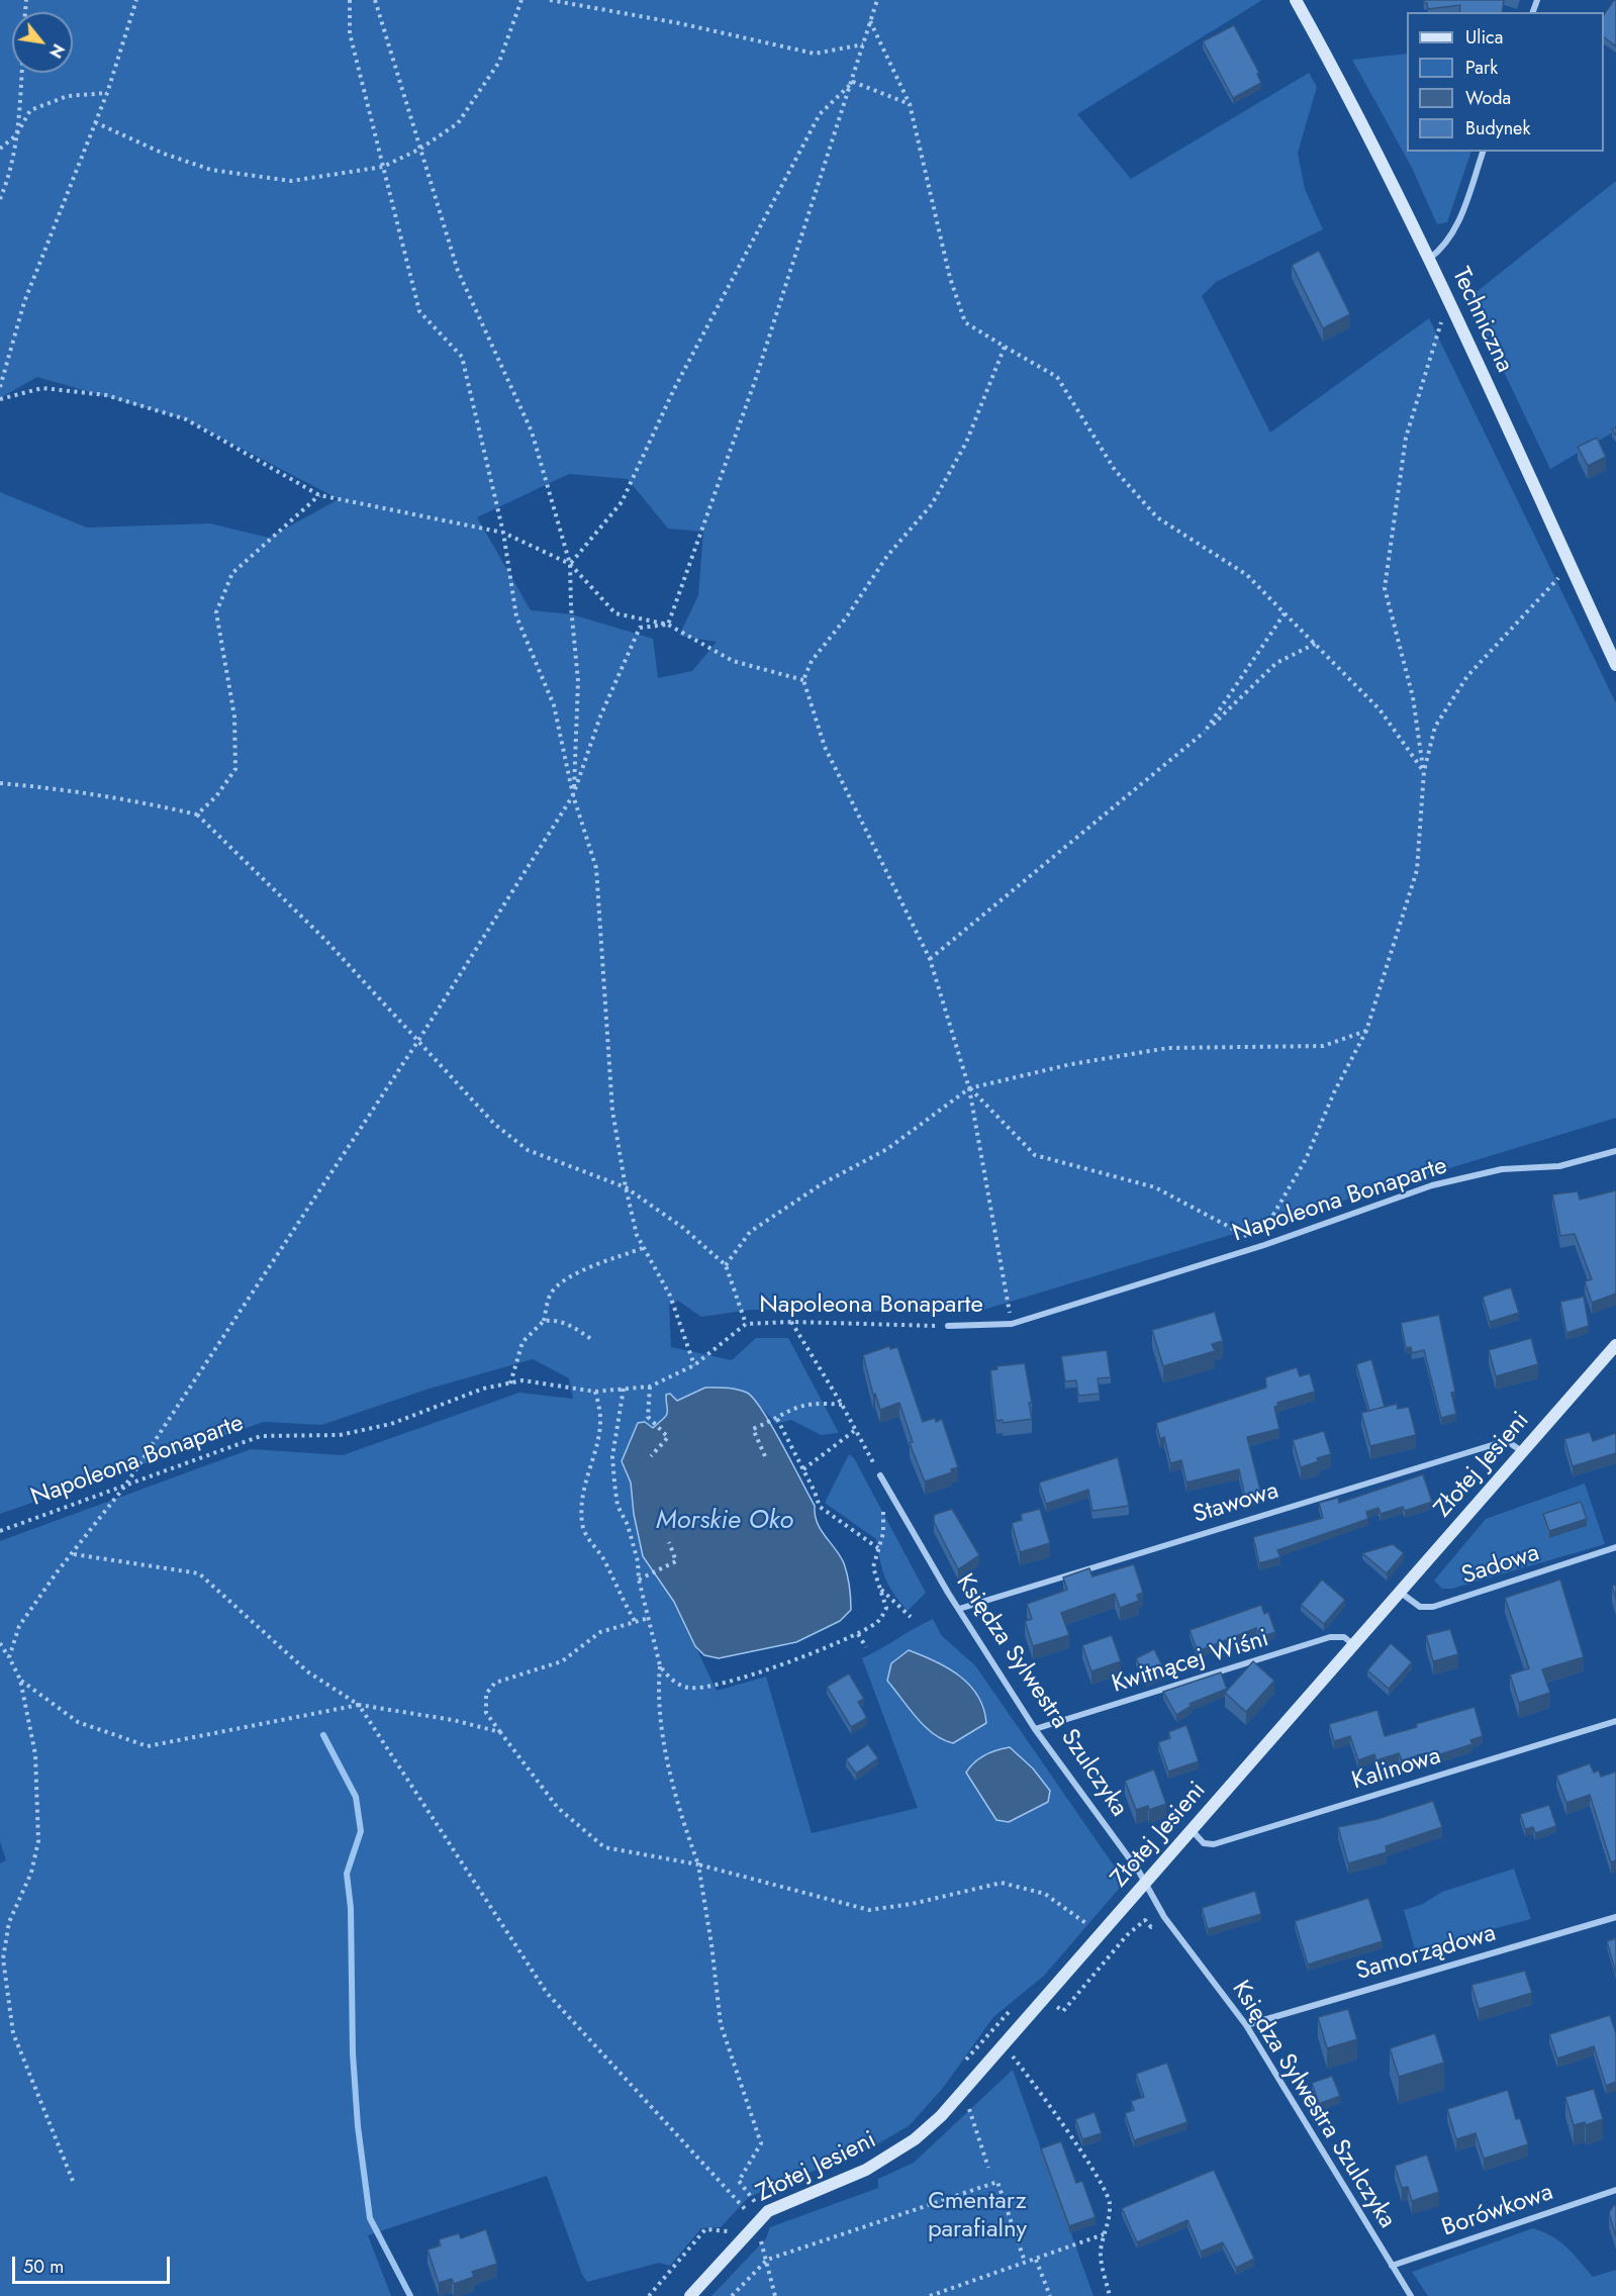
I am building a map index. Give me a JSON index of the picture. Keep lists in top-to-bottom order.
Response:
{
  "streets": {
    "street": [
      "Techniczna",
      "Napoleona Bonaparte",
      "Złotej Jesieni",
      "Stawowa",
      "Sadowa",
      "Kwitnącej Wiśni",
      "Księdza Sylwestra Szulczyka",
      "Kalinowa",
      "Samorządowa",
      "Borówkowa"
    ]
  },
  "crossings": [
    ["Złotej Jesieni", "Stawowa"],
    ["Złotej Jesieni", "Sadowa"],
    ["Złotej Jesieni", "Kwitnącej Wiśni"],
    ["Złotej Jesieni", "Księdza Sylwestra Szulczyka"],
    ["Złotej Jesieni", "Kalinowa"],
    ["Stawowa", "Księdza Sylwestra Szulczyka"],
    ["Kwitnącej Wiśni", "Księdza Sylwestra Szulczyka"],
    ["Księdza Sylwestra Szulczyka", "Samorządowa"],
    ["Księdza Sylwestra Szulczyka", "Borówkowa"]
  ],
  "water": ["Morskie Oko"],
  "parks": ["Cmentarz parafialny"],
  "legend": [
    "Ulica",
    "Park",
    "Woda",
    "Budynek"
  ],
  "scale_bar": "50 m",
  "north": "bottom right"
}
